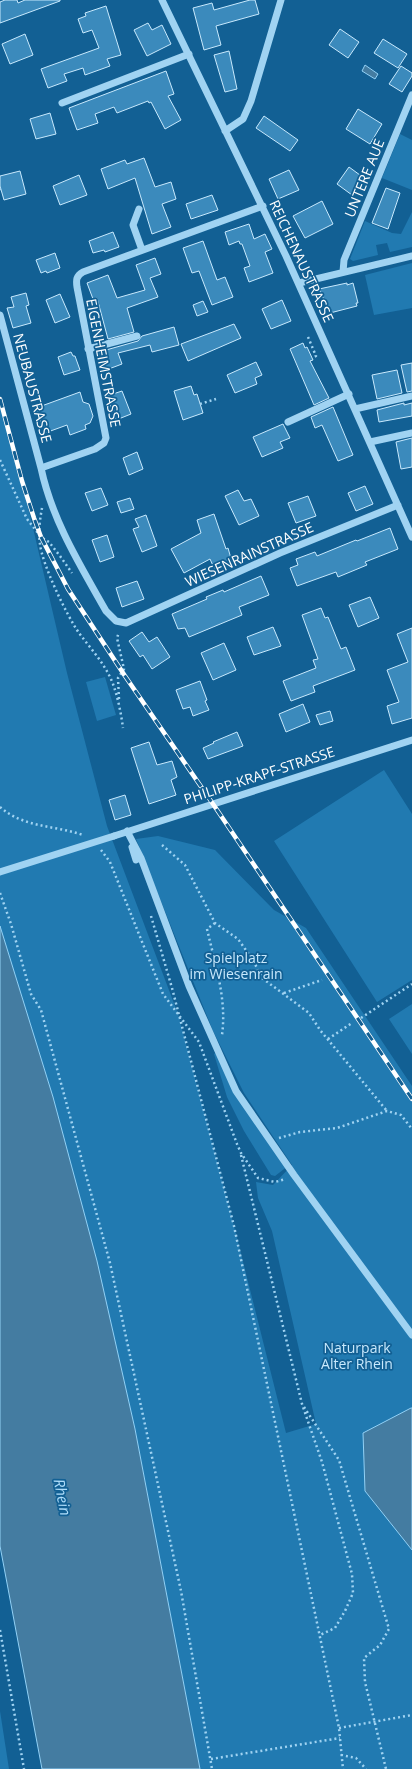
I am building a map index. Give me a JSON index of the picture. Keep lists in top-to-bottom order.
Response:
{
  "streets": {
    "street": [
      "UNTERE AUE",
      "REICHENAUSTRASSE",
      "EIGENHEIMSTRASSE",
      "NEUBAUSTRASSE",
      "WIESENRAINSTRASSE",
      "PHILIPP-KRAPF-STRASSE"
    ]
  },
  "crossings": [
    ["REICHENAUSTRASSE", "EIGENHEIMSTRASSE"],
    ["REICHENAUSTRASSE", "WIESENRAINSTRASSE"],
    ["EIGENHEIMSTRASSE", "NEUBAUSTRASSE"]
  ],
  "water": ["Rhein"],
  "parks": ["Spielplatz im Wiesenrain", "Naturpark Alter Rhein"]
}
